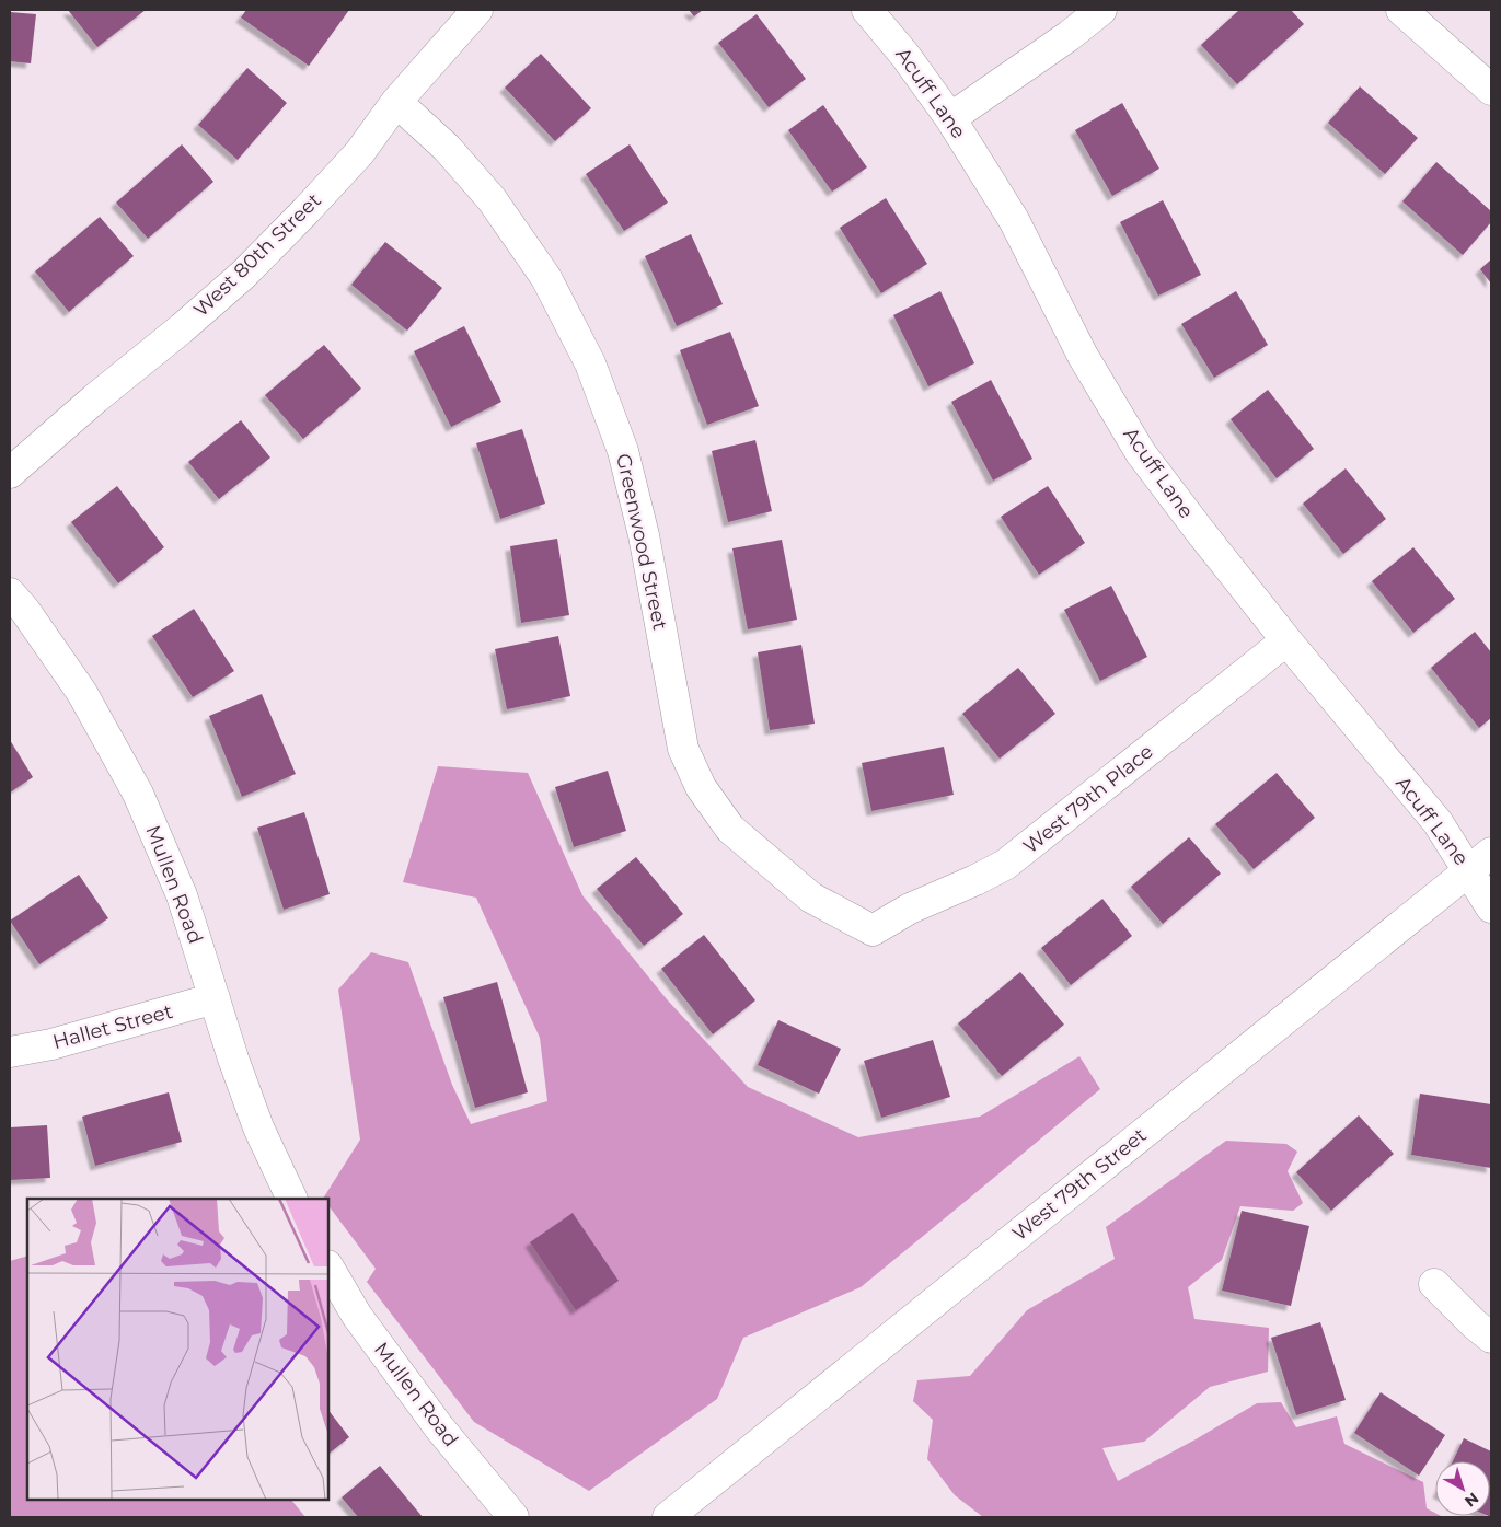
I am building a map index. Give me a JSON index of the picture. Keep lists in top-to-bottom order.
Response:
{
  "streets": {
    "street": [
      "Acuff Lane",
      "West 80th Street",
      "Greenwood Street",
      "West 79th Place",
      "Mullen Road",
      "Hallet Street",
      "West 79th Street"
    ]
  },
  "crossings": [
    ["Acuff Lane", "West 79th Place"],
    ["Acuff Lane", "West 79th Street"],
    ["West 80th Street", "Greenwood Street"],
    ["Greenwood Street", "West 79th Place"],
    ["Mullen Road", "Hallet Street"]
  ],
  "north": "bottom right"
}
